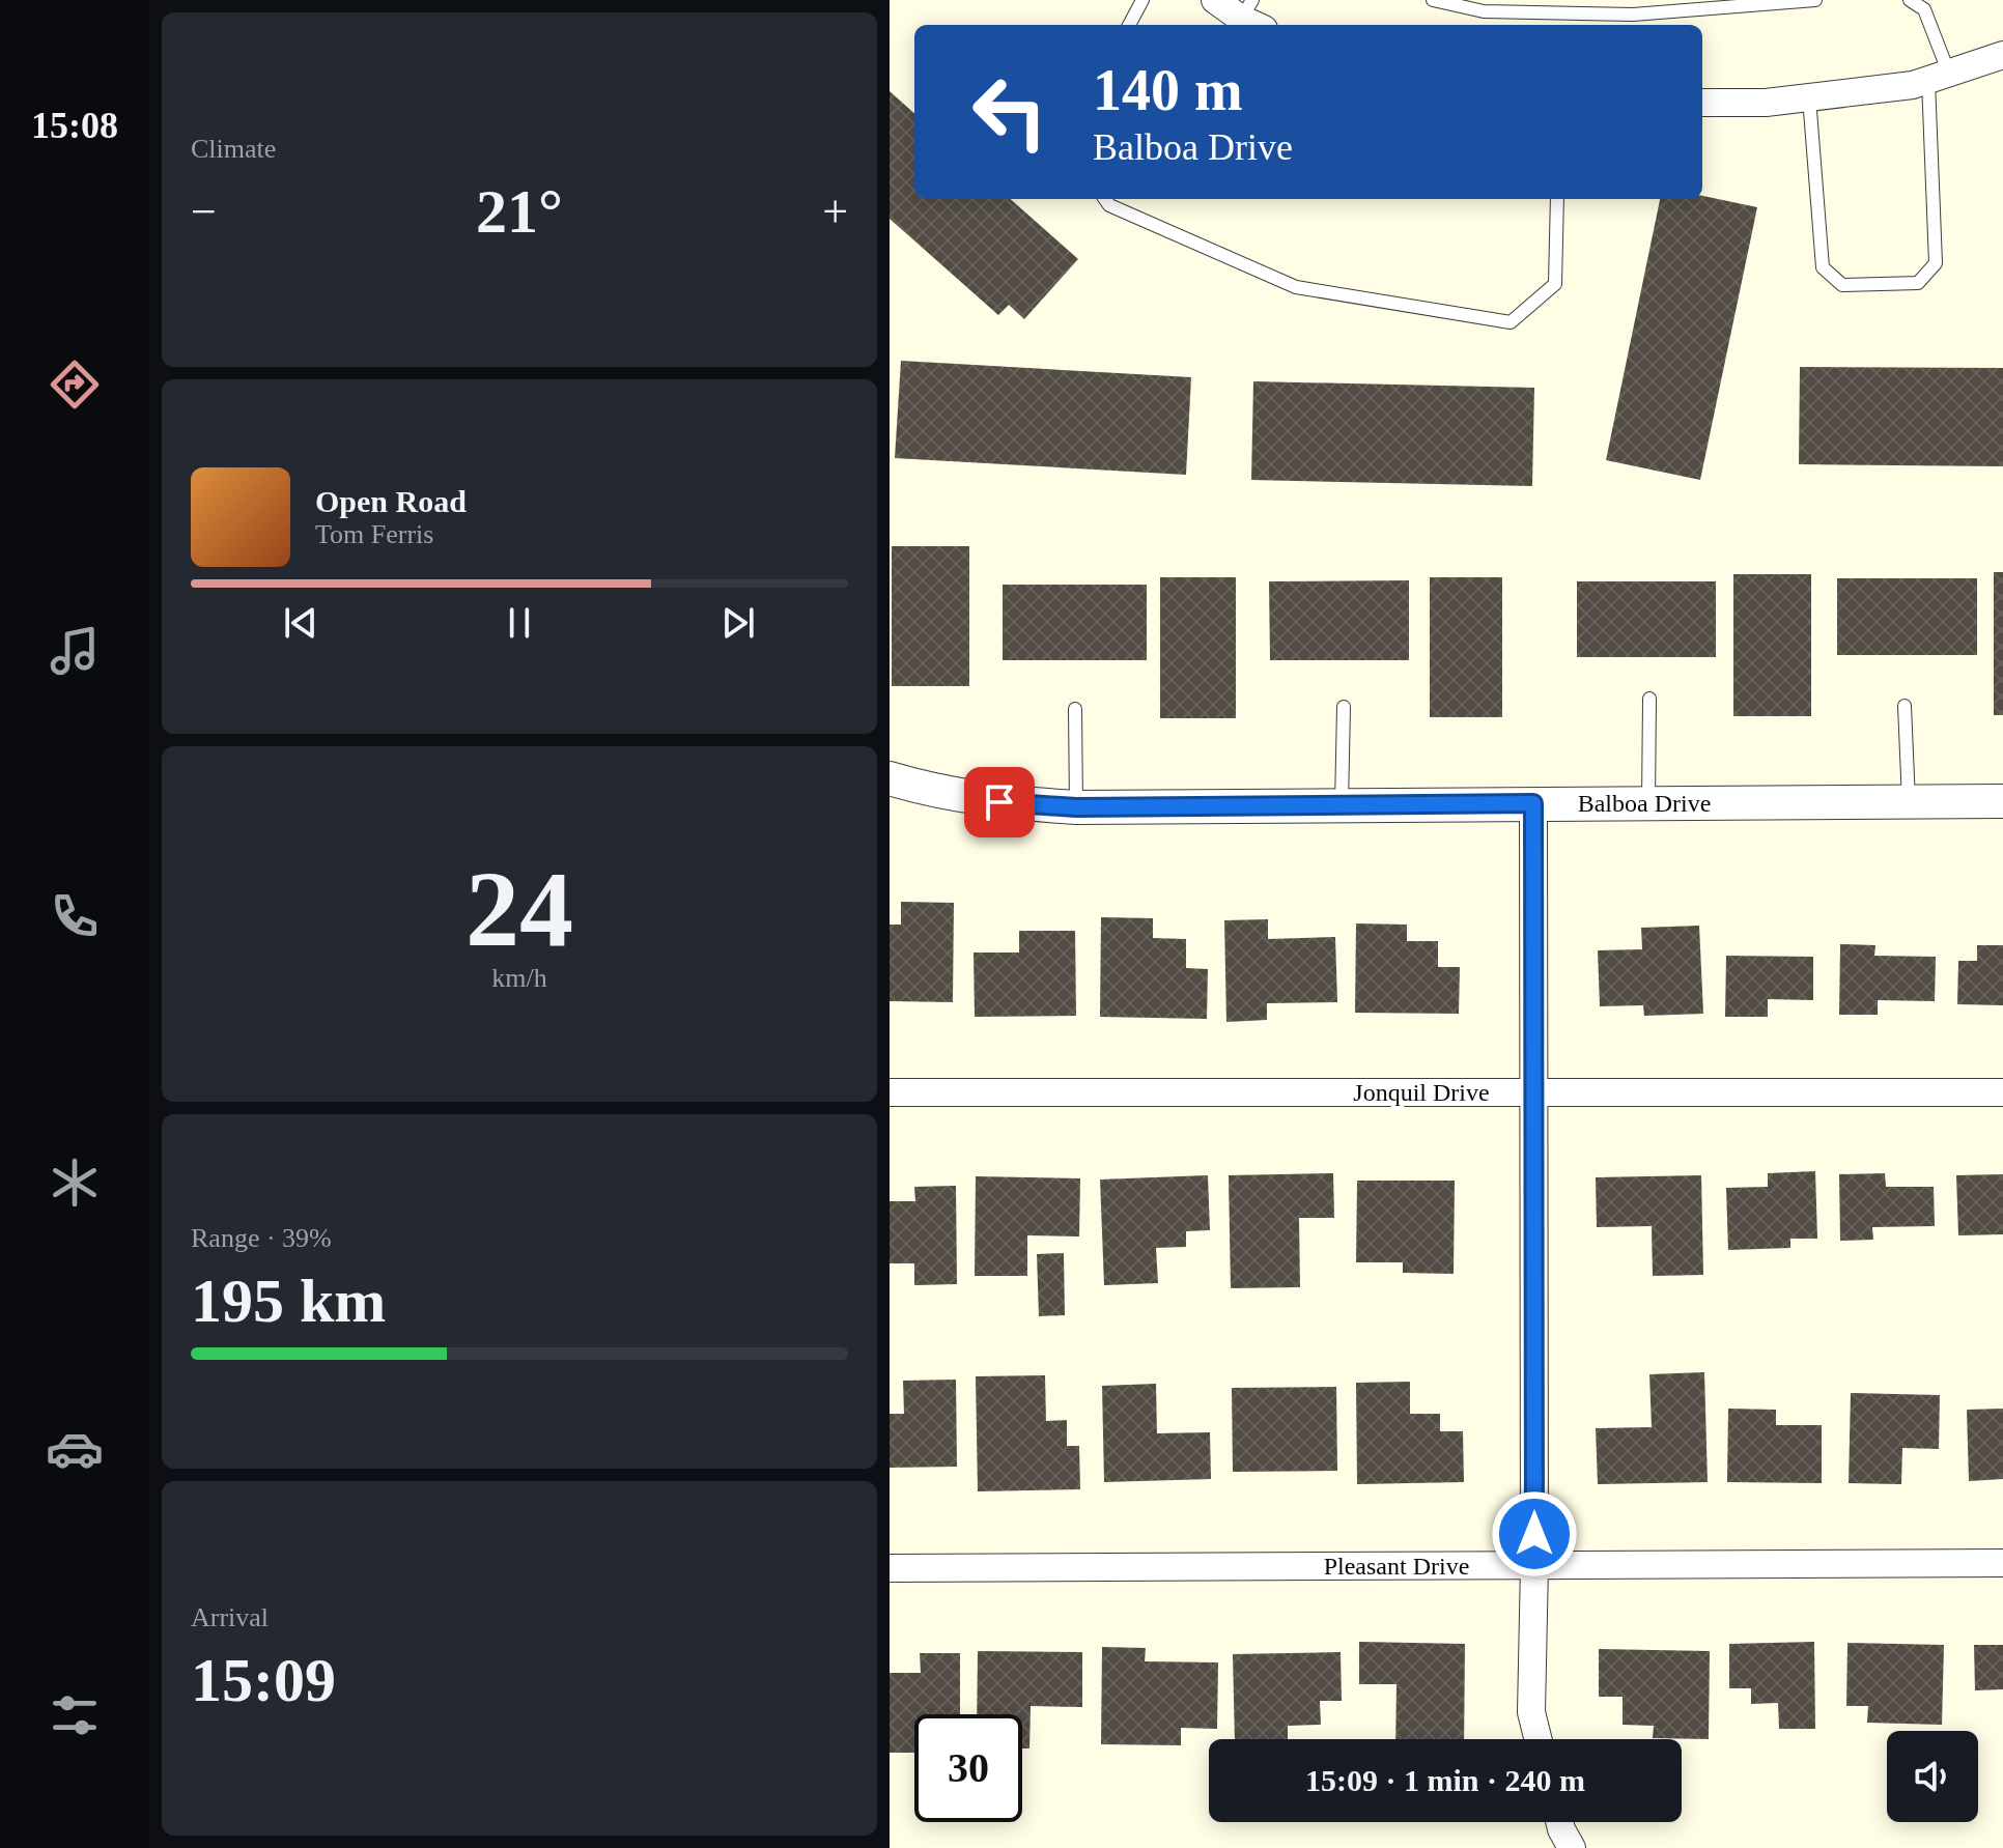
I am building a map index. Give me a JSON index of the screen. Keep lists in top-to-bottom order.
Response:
{
  "streets": {
    "street": ["Balboa Drive", "Jonquil Drive", "Pleasant Drive"]
  },
  "page": {
    "tabs": "15:08",
    "tile": [
      "Climate",
      ["24", "km/h"],
      ["Range · 39%", "195 km"],
      ["Arrival", "15:09"]
    ],
    "turn": ["140 m", "Balboa Drive"],
    "heat": ["−", "21°", "+"],
    "song": ["Open Road", "Tom Ferris"],
    "limit": "30",
    "trip": "15:09 · 1 min · 240 m"
  }
}
